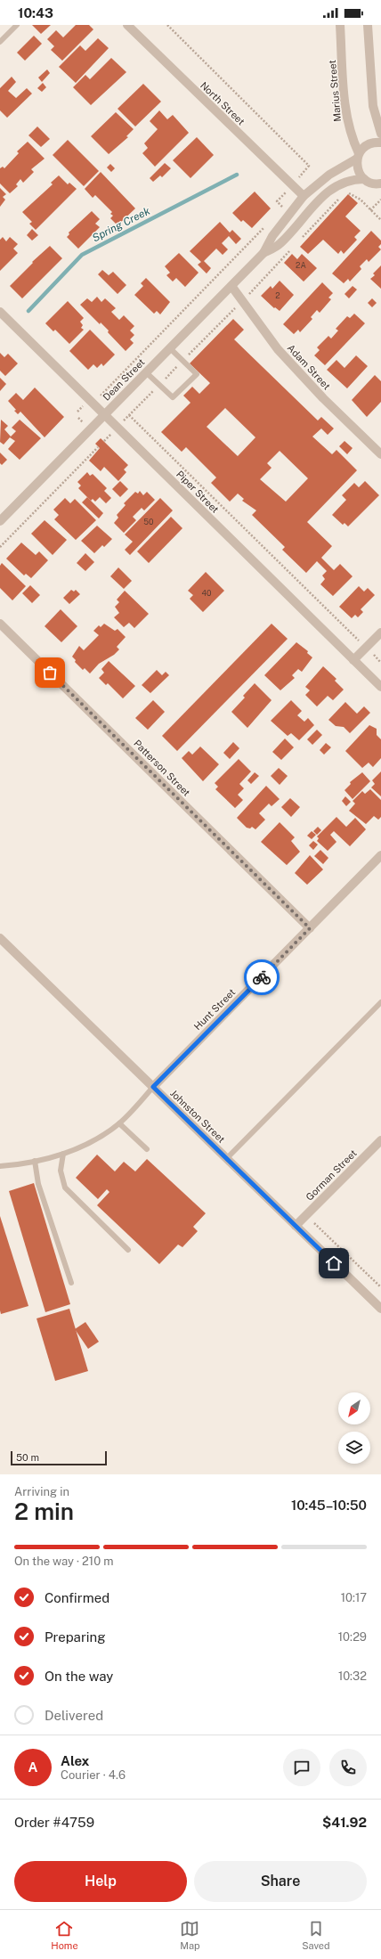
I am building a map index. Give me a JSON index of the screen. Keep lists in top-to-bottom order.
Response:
{
  "streets": {
    "street": [
      "Marius Street",
      "North Street",
      "Adam Street",
      "Dean Street",
      "Piper Street",
      "Patterson Street",
      "Hunt Street",
      "Johnston Street",
      "Gorman Street"
    ]
  },
  "crossings": [
    ["Marius Street", "Dean Street"],
    ["North Street", "Dean Street"],
    ["Adam Street", "Dean Street"],
    ["Dean Street", "Piper Street"],
    ["Patterson Street", "Hunt Street"],
    ["Hunt Street", "Johnston Street"],
    ["Johnston Street", "Gorman Street"]
  ],
  "water": ["Spring Creek"],
  "house_numbers": [
    "2A",
    "2",
    "50",
    "40"
  ],
  "scale_bar": "50 m",
  "north": "bottom left",
  "page": {
    "status": "10:43",
    "scale": "50 m",
    "heading": ["2 min", "Arriving in", "10:45–10:50"],
    "panel": [
      "Alex",
      "Courier · 4.6",
      "Order #4759",
      "$41.92"
    ],
    "bar": "On the way · 210 m",
    "list": [
      ["Confirmed", "10:17"],
      ["Preparing", "10:29"],
      ["On the way", "10:32"],
      "Delivered"
    ],
    "round": "A",
    "buttons": ["Help", "Share"],
    "tabs": ["Home", "Map", "Saved"]
  }
}
